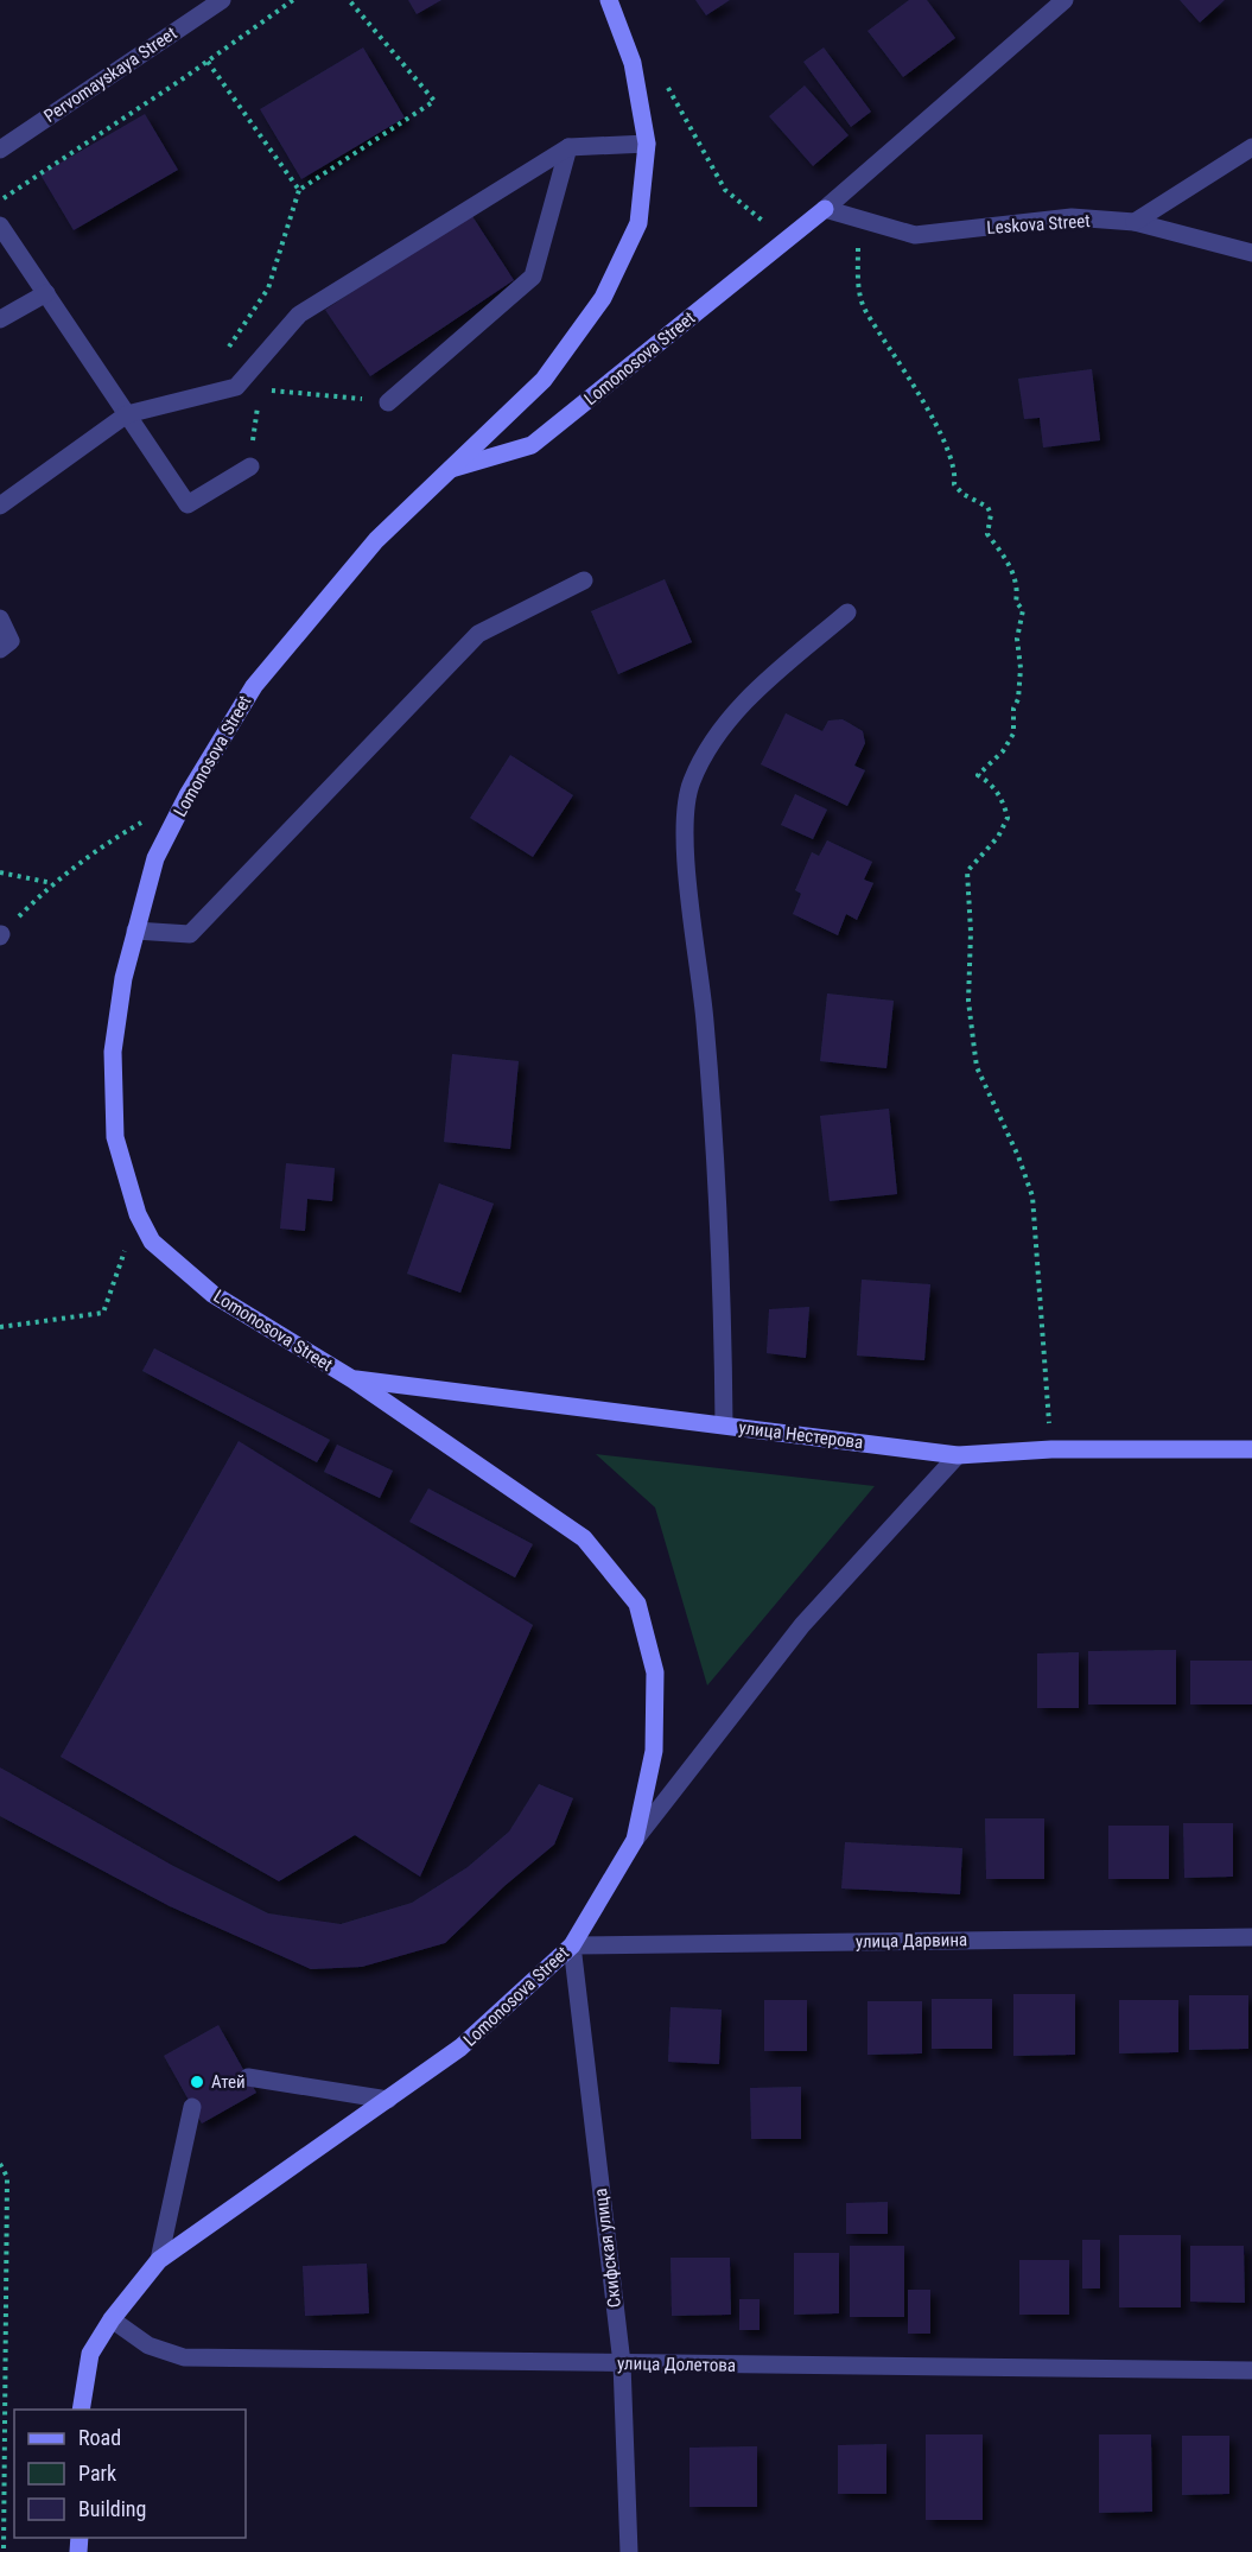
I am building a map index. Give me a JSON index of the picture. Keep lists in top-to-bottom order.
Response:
{
  "streets": {
    "main road": ["Lomonosova Street", "улица Нестерова"],
    "street": [
      "Pervomayskaya Street",
      "Leskova Street",
      "улица Дарвина",
      "Скифская улица",
      "улица Долетова"
    ]
  },
  "crossings": [
    ["Leskova Street", "Lomonosova Street"],
    ["Lomonosova Street", "улица Нестерова"],
    ["Lomonosova Street", "улица Дарвина"],
    ["Lomonosova Street", "Скифская улица"],
    ["Lomonosova Street", "улица Долетова"],
    ["улица Дарвина", "Скифская улица"],
    ["Скифская улица", "улица Долетова"]
  ],
  "places": ["Атей"],
  "legend": ["Road", "Park", "Building"]
}
